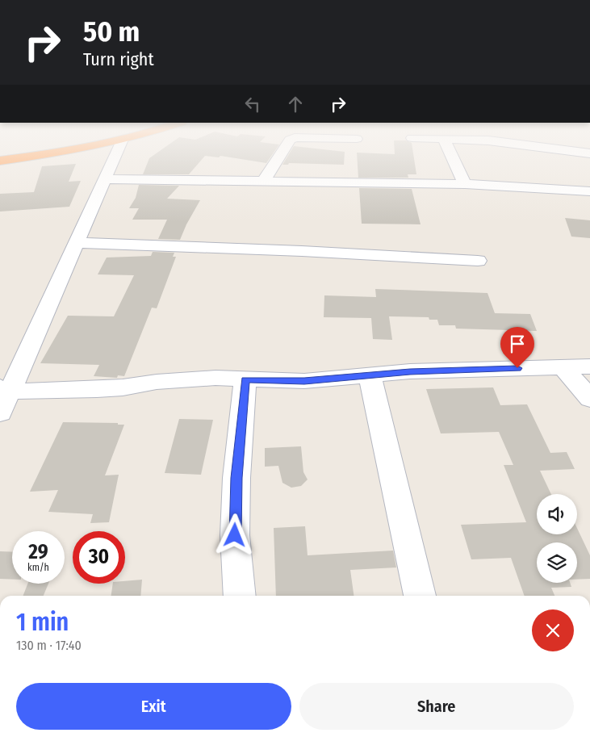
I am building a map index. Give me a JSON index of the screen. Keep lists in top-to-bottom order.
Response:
{
  "page": {
    "turn": ["50 m", "Turn right"],
    "speed": "29 km/h",
    "limit": "30",
    "heading": ["1 min", "130 m · 17:40"],
    "buttons": ["Exit", "Share"]
  }
}
